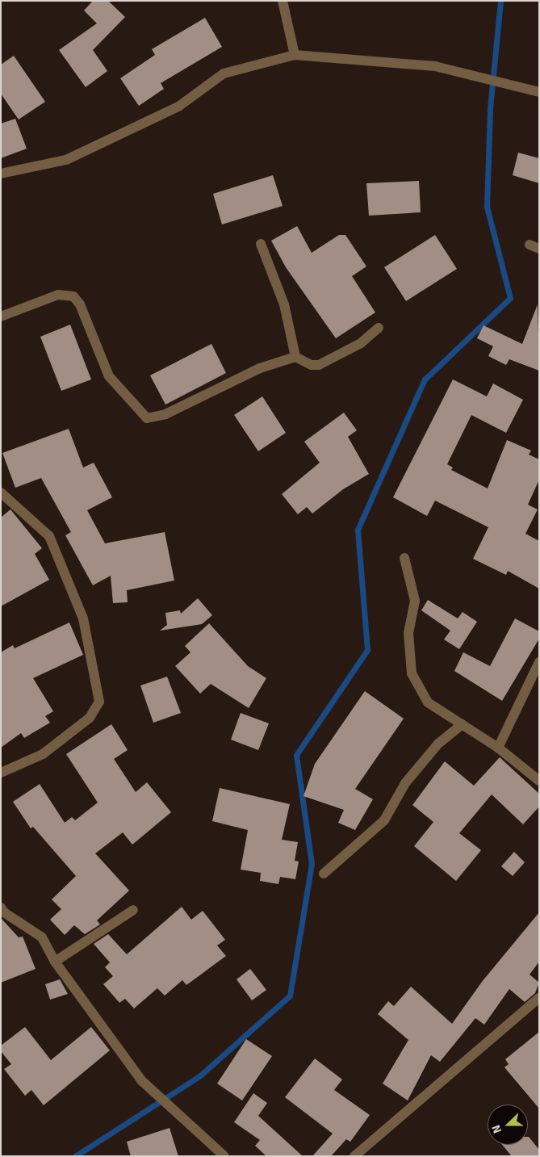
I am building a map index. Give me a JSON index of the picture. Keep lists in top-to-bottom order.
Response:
{
  "north": "left"
}
